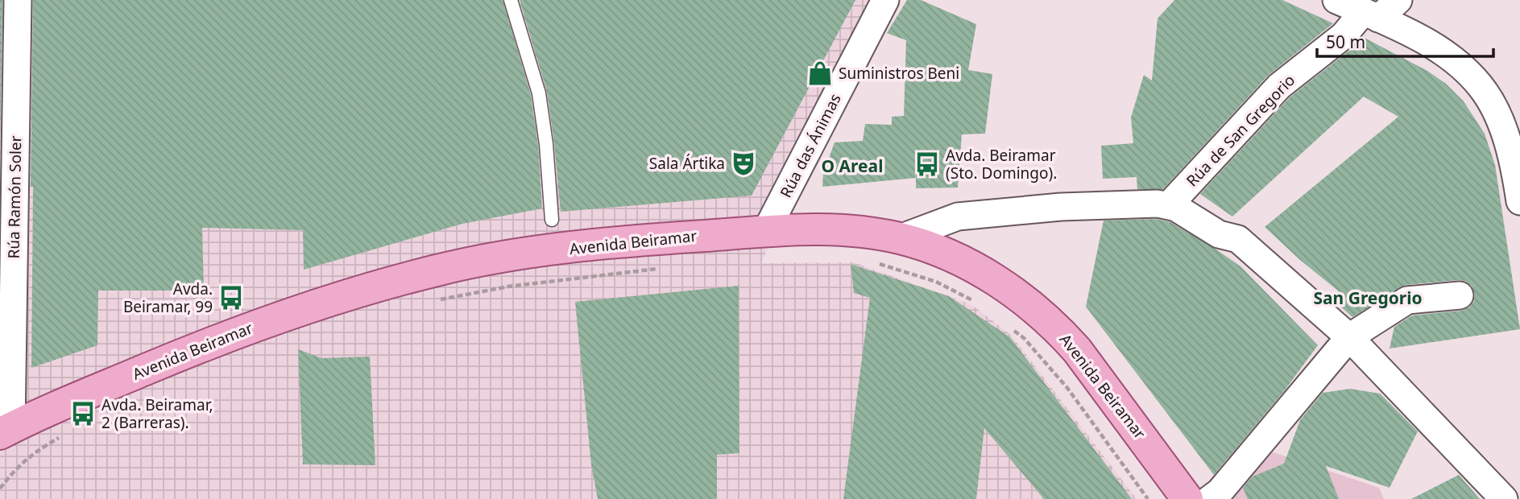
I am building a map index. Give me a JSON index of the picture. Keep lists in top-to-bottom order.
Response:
{
  "streets": {
    "main road": ["Avenida Beiramar"],
    "street": ["Rúa de San Gregorio", "Rúa das Ánimas", "Rúa Ramón Soler"]
  },
  "crossings": [
    ["Rúa das Ánimas", "Avenida Beiramar"],
    ["Rúa Ramón Soler", "Avenida Beiramar"]
  ],
  "districts": ["O Areal", "San Gregorio"],
  "places": {
    "shop": ["Suministros Beni"],
    "theatre": ["Sala Ártika"],
    "bus stop": ["Avda. Beiramar (Sto. Domingo).", "Avda. Beiramar, 99", "Avda. Beiramar, 2 (Barreras)."]
  },
  "scale_bar": "50 m"
}
